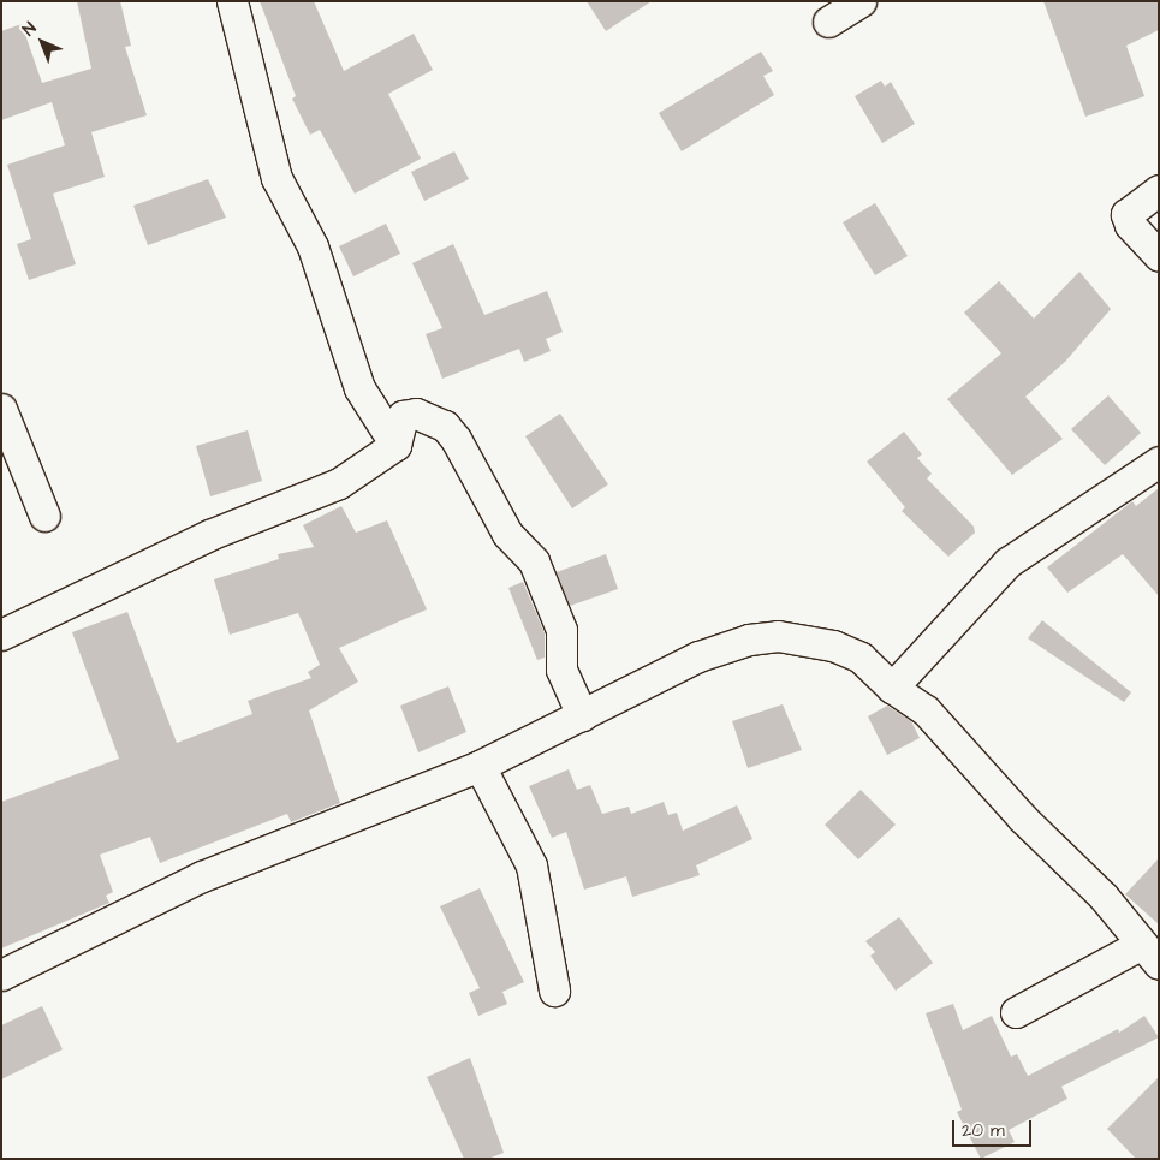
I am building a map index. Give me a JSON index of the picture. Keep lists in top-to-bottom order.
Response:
{
  "scale_bar": "20 m",
  "north": "top left"
}
